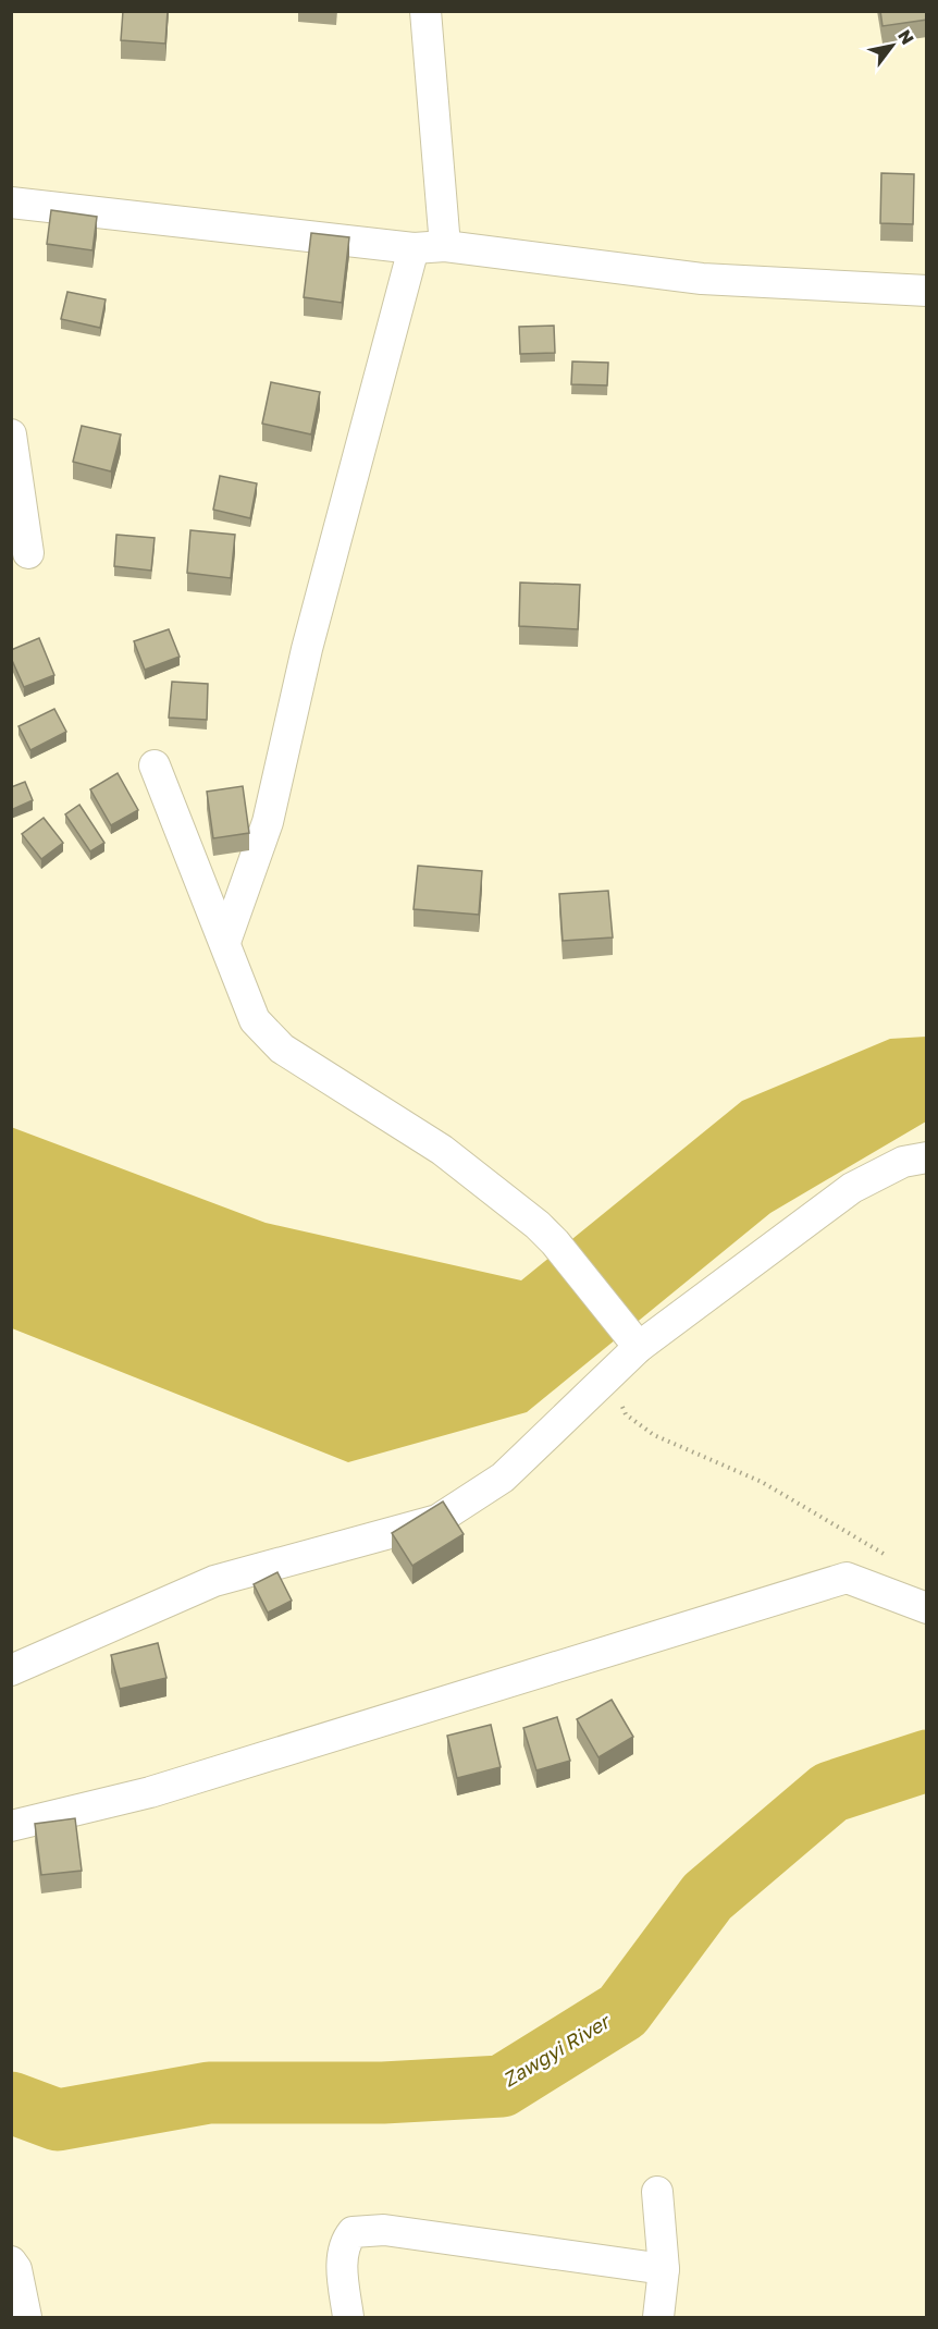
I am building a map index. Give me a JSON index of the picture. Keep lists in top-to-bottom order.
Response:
{
  "water": ["Zawgyi River"],
  "north": "top right"
}
